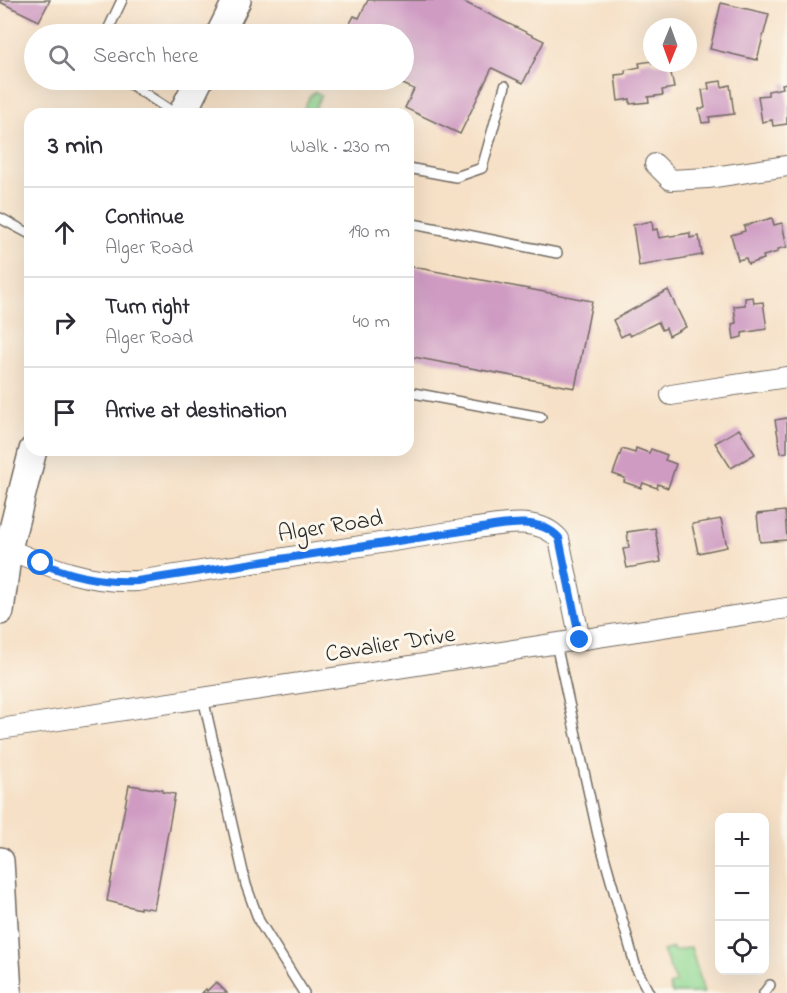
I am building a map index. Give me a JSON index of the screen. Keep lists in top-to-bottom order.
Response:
{
  "streets": {
    "street": ["Alger Road", "Cavalier Drive"]
  },
  "crossings": [
    ["Alger Road", "Cavalier Drive"]
  ],
  "north": "bottom",
  "page": {
    "search": "Search here",
    "heading": ["3 min", "Walk · 230 m"],
    "list": [
      ["Continue", "Alger Road", "190 m"],
      ["Turn right", "Alger Road", "40 m"],
      "Arrive at destination"
    ],
    "map_buttons": ["+", "−"]
  }
}
